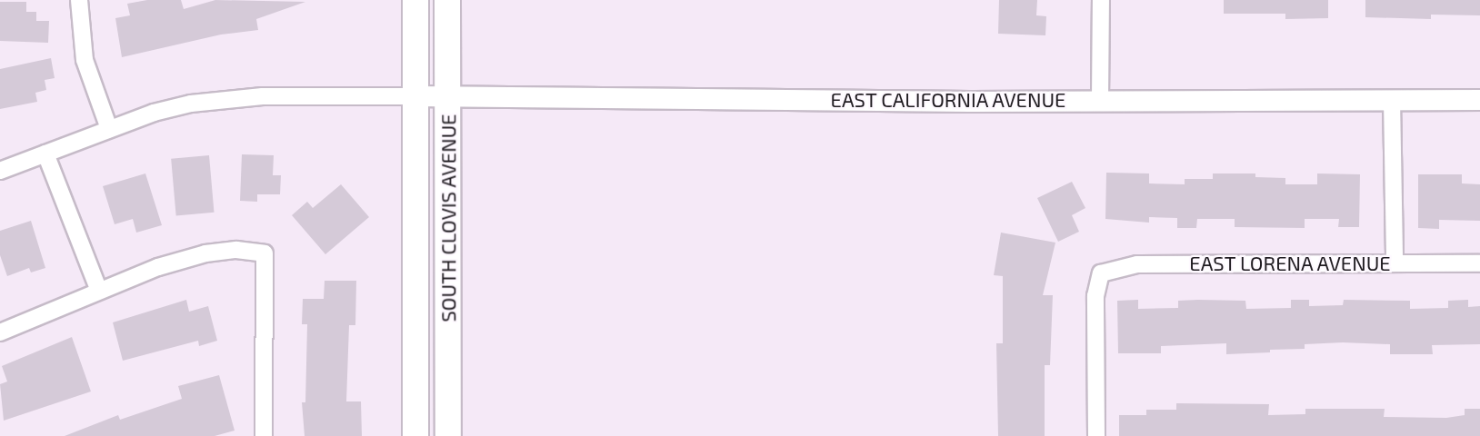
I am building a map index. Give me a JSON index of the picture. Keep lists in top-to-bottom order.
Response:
{
  "streets": {
    "main road": ["SOUTH CLOVIS AVENUE"],
    "street": ["EAST CALIFORNIA AVENUE", "EAST LORENA AVENUE"]
  },
  "crossings": [
    ["EAST CALIFORNIA AVENUE", "SOUTH CLOVIS AVENUE"]
  ]
}
